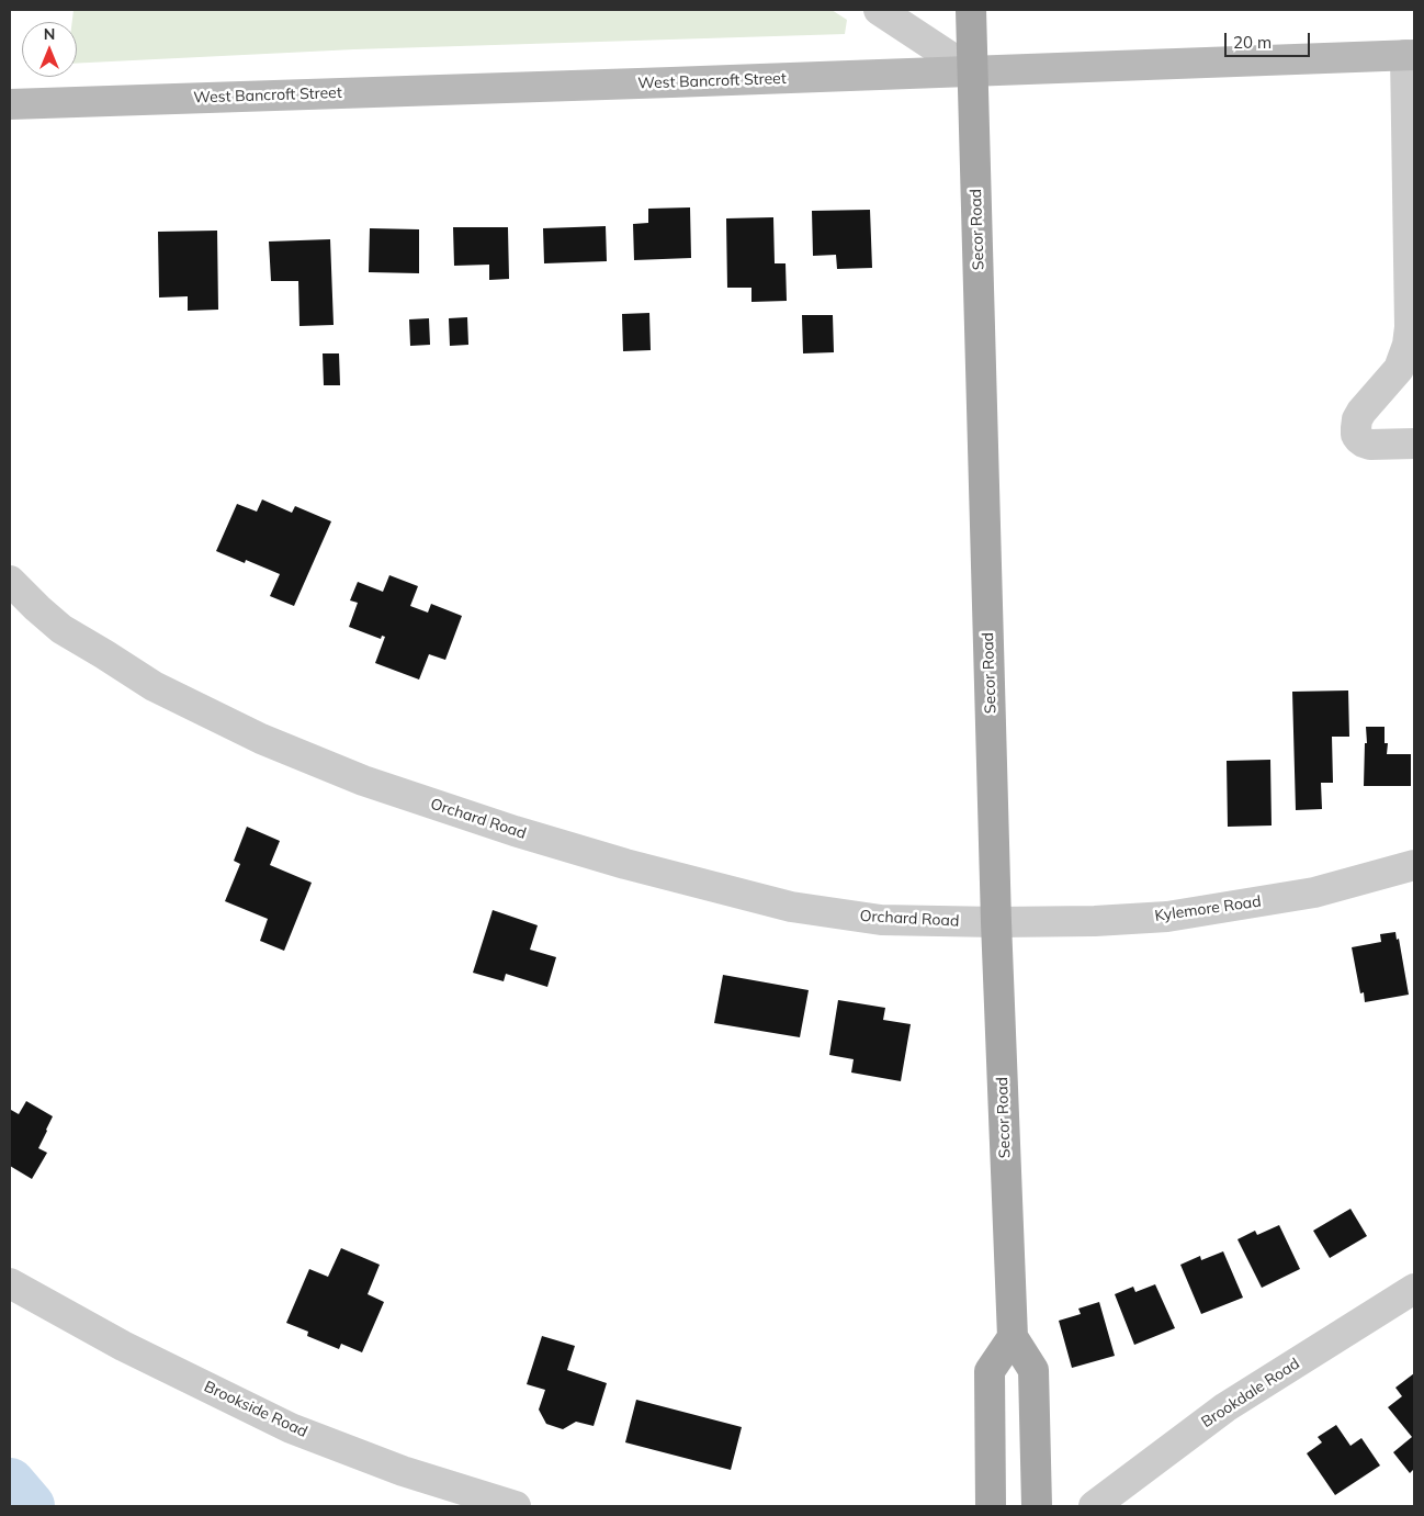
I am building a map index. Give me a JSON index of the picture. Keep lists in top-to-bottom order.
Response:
{
  "streets": {
    "main road": ["West Bancroft Street", "Secor Road"],
    "street": [
      "Orchard Road",
      "Kylemore Road",
      "Brookdale Road",
      "Brookside Road"
    ]
  },
  "crossings": [
    ["West Bancroft Street", "Secor Road"],
    ["Secor Road", "Orchard Road"],
    ["Secor Road", "Kylemore Road"],
    ["Orchard Road", "Kylemore Road"]
  ],
  "scale_bar": "20 m",
  "north": "top"
}
